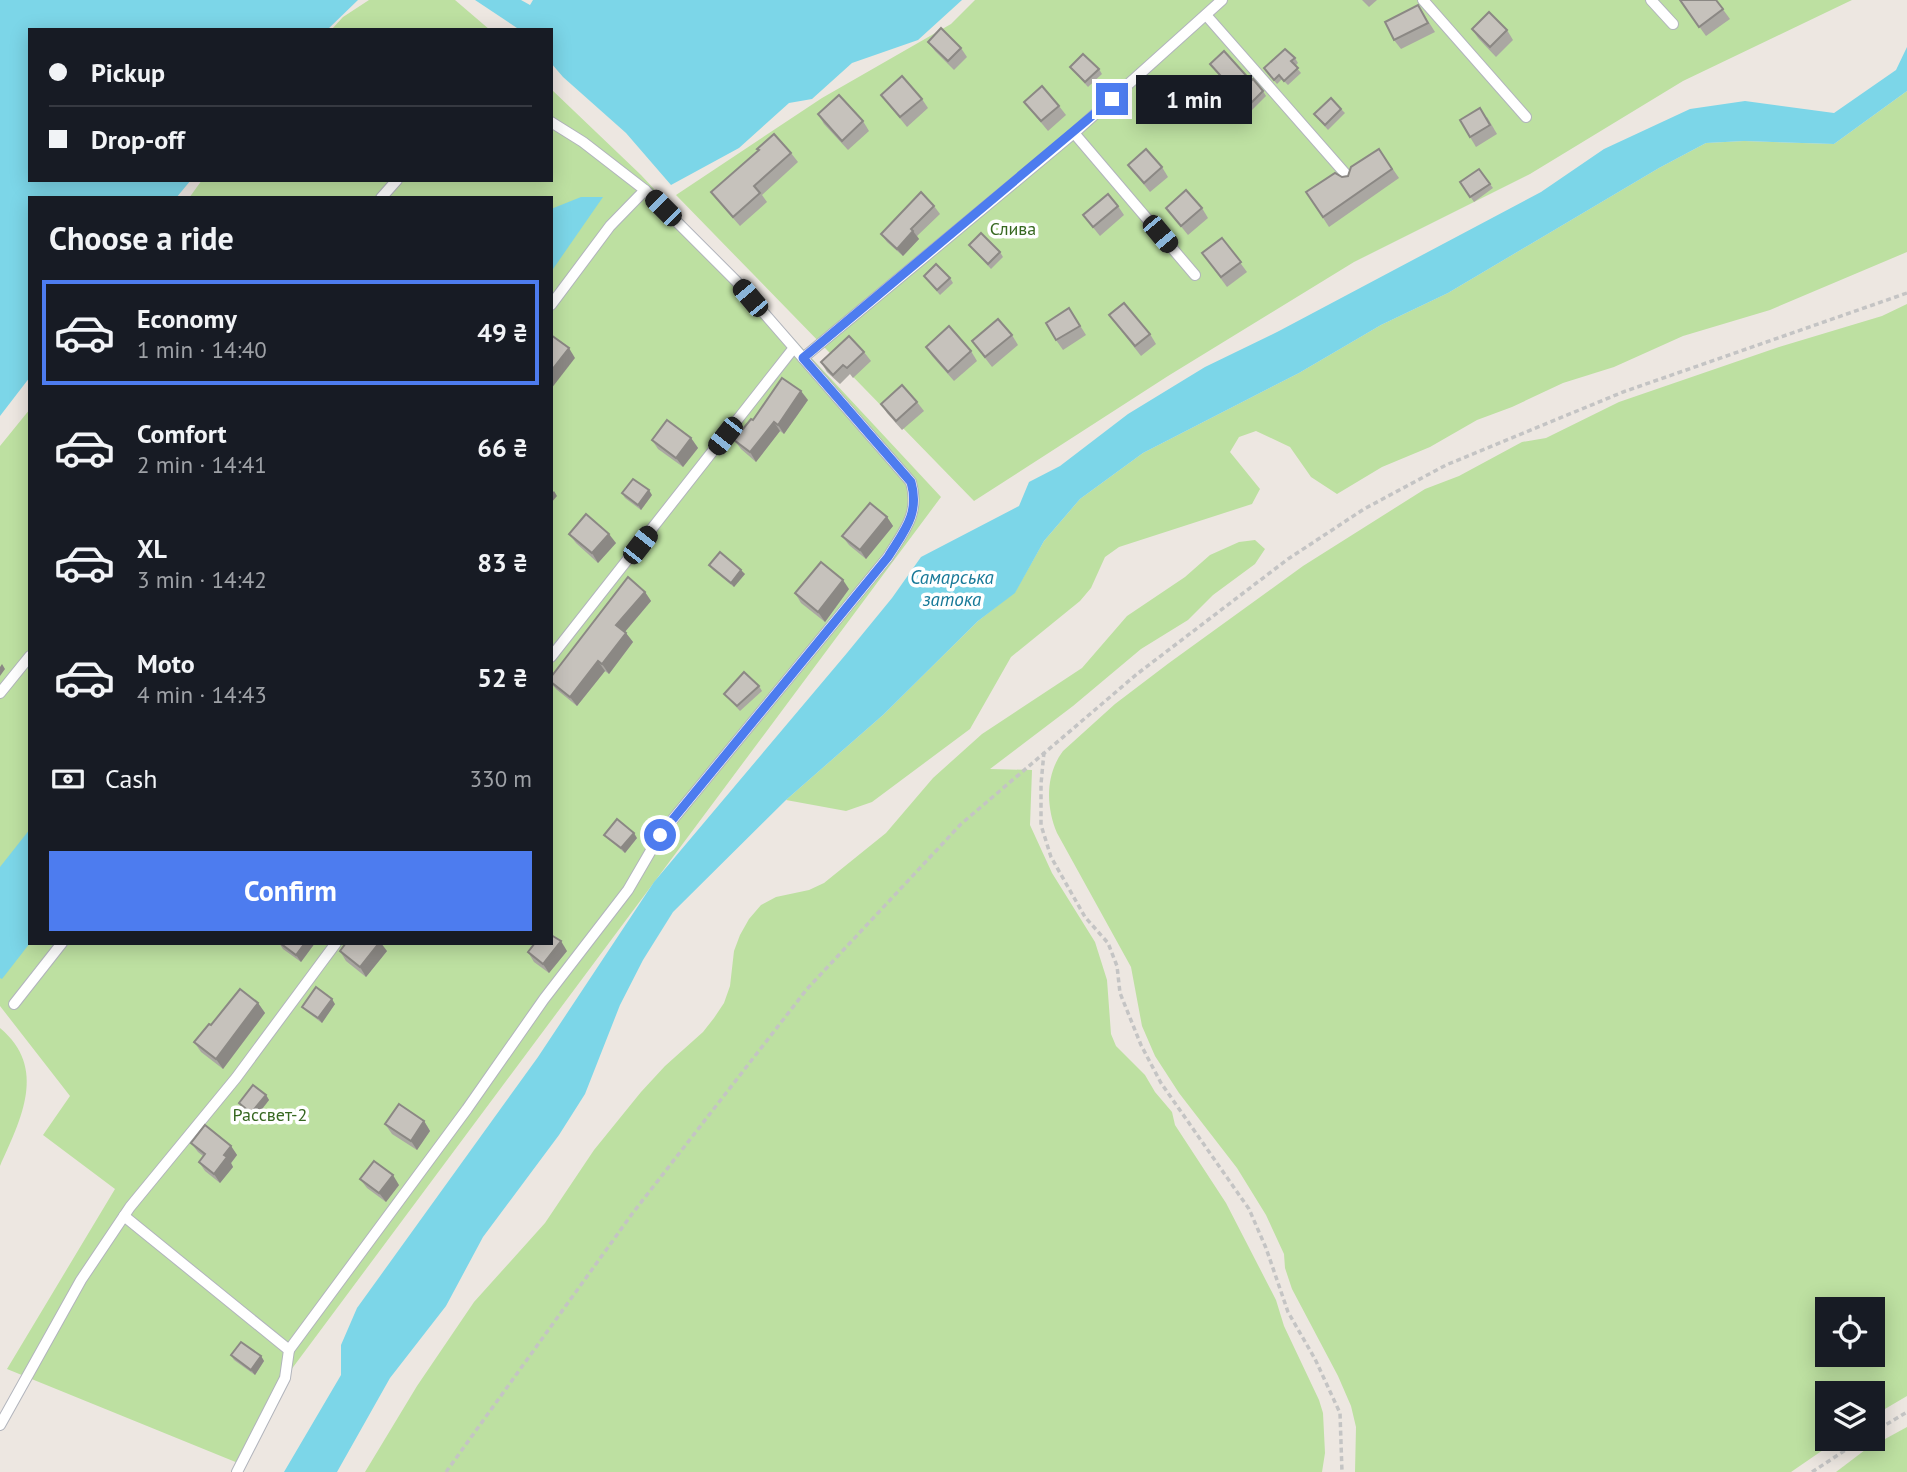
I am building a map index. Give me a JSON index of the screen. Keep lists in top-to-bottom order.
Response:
{
  "water": ["Самарська затока"],
  "parks": ["Слива", "Рассвет-2"],
  "page": {
    "banner": ["Pickup", "Drop-off"],
    "bubble": "1 min",
    "heading": "Choose a ride",
    "list": [
      {
        "name": "Economy",
        "note": "1 min · 14:40",
        "value": "49 ₴"
      },
      {
        "name": "Comfort",
        "note": "2 min · 14:41",
        "value": "66 ₴"
      },
      {
        "name": "XL",
        "note": "3 min · 14:42",
        "value": "83 ₴"
      },
      {
        "name": "Moto",
        "note": "4 min · 14:43",
        "value": "52 ₴"
      }
    ],
    "pay": ["Cash", "330 m"],
    "buttons": "Confirm"
  }
}
